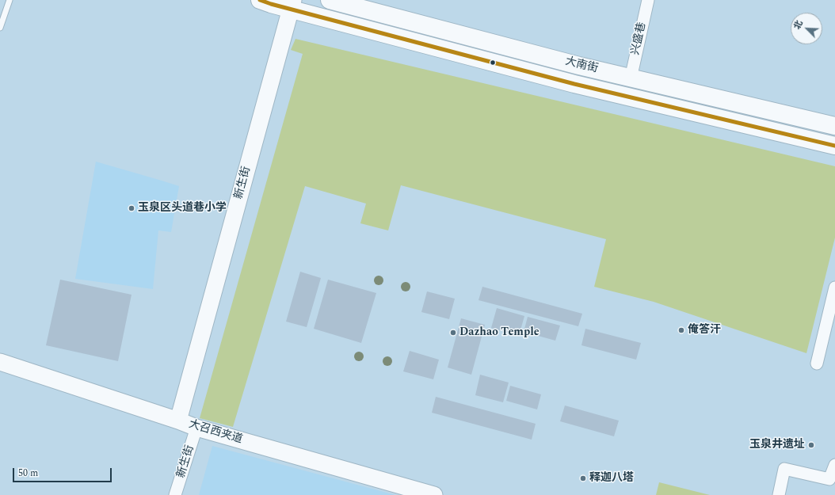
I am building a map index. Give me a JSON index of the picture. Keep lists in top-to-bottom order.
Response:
{
  "streets": {
    "highway": ["大南街"],
    "street": ["兴盛巷", "新生街", "大召西夹道"]
  },
  "crossings": [
    ["兴盛巷", "大南街"],
    ["大南街", "新生街"],
    ["新生街", "大召西夹道"]
  ],
  "places": [
    "玉泉区头道巷小学",
    "俺答汗",
    "Dazhao Temple",
    "玉泉井遗址",
    "释迦八塔"
  ],
  "scale_bar": "50 m",
  "north": "top left"
}
